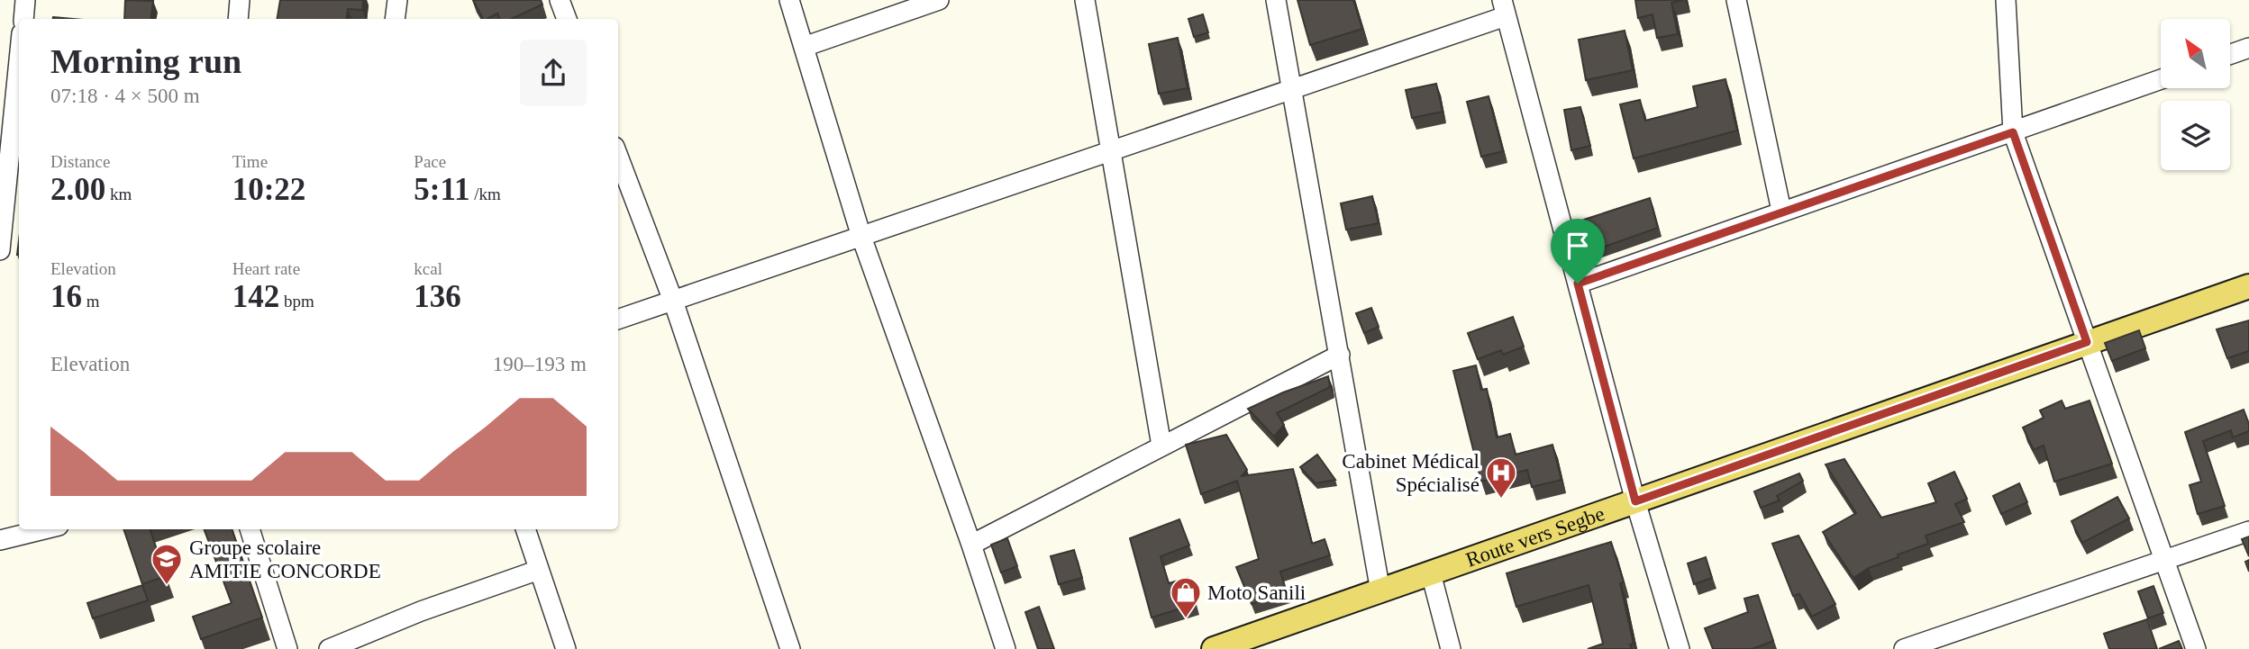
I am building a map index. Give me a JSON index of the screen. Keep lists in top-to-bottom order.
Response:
{
  "streets": {
    "main road": ["Route vers Segbe"]
  },
  "places": {
    "hospital": ["Cabinet Médical Spécialisé"],
    "school or university": ["Groupe scolaire AMITIE CONCORDE"],
    "shop": ["Moto Sanili"]
  },
  "north": "top left",
  "page": {
    "heading": ["Morning run", "07:18 · 4 × 500 m"],
    "stats": [
      ["Distance", "2.00 km"],
      ["Time", "10:22"],
      ["Pace", "5:11 /km"],
      ["Elevation", "16 m"],
      ["Heart rate", "142 bpm"],
      ["kcal", "136"]
    ],
    "chart": ["Elevation", "190–193 m"]
  }
}
